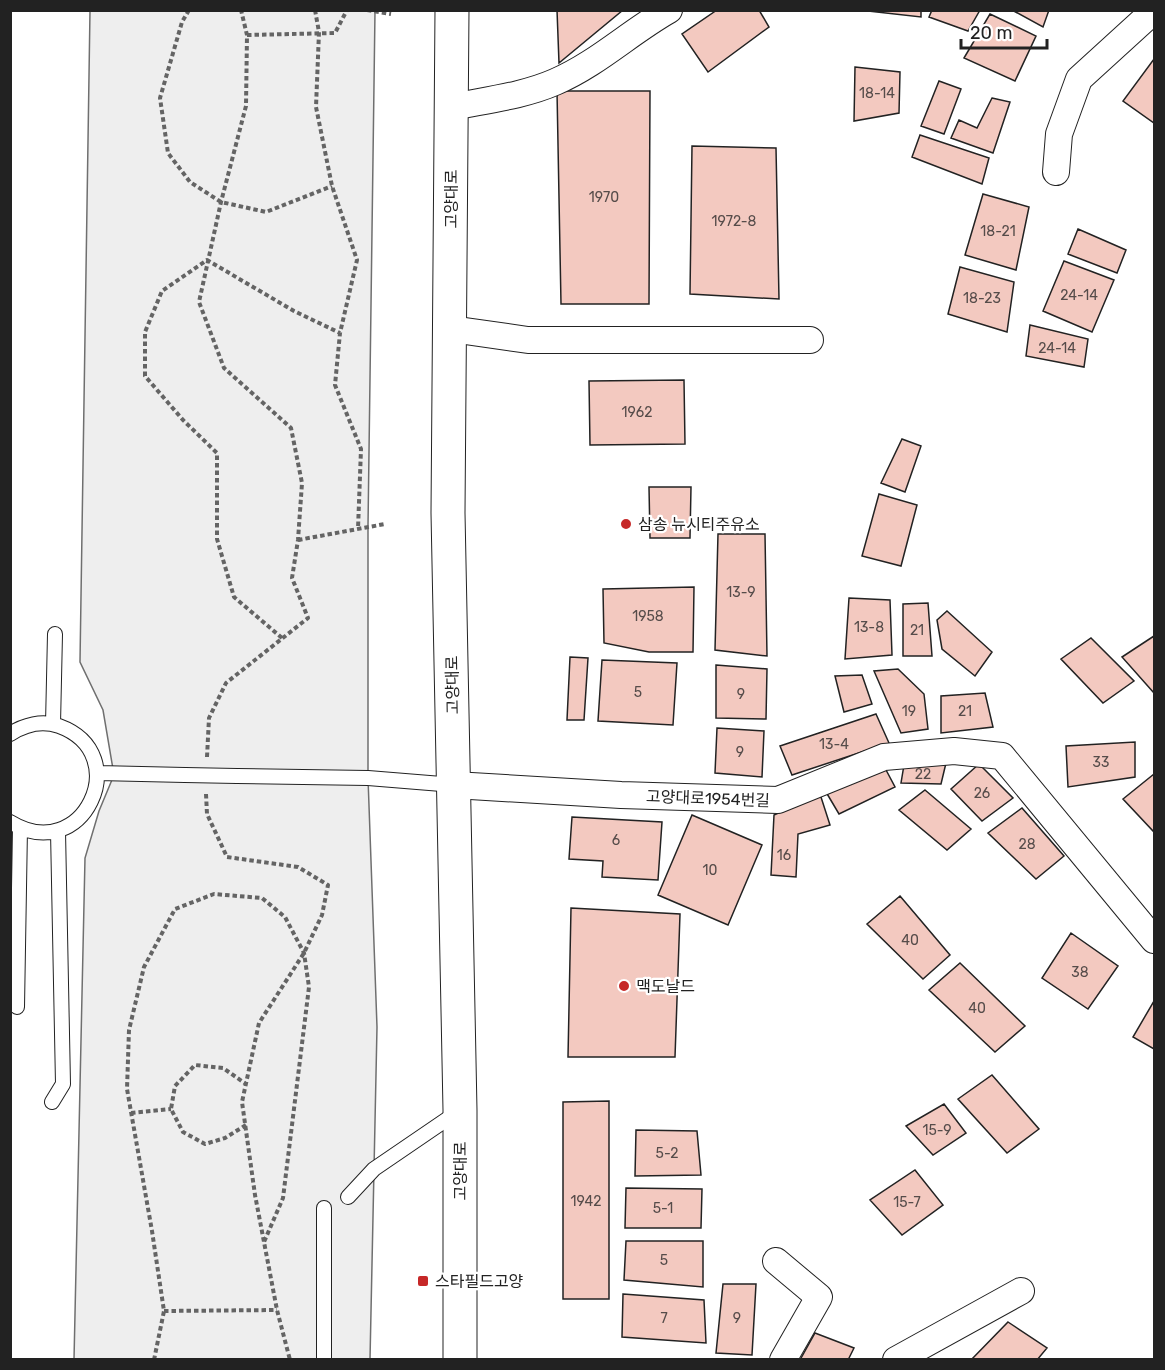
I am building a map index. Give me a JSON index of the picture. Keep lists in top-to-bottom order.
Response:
{
  "streets": {
    "main road": ["고양대로"],
    "street": ["고양대로1954번길"]
  },
  "crossings": [
    ["고양대로", "고양대로1954번길"]
  ],
  "places": {
    "other": ["삼송 뉴시티주유소", "맥도날드"],
    "transit": ["스타필드고양"]
  },
  "house_numbers": [
    "18-14",
    "1970",
    "1972-8",
    "18-21",
    "24-14",
    "18-23",
    "24-14",
    "1962",
    "13-9",
    "1958",
    "13-8",
    "21",
    "5",
    "9",
    "19",
    "21",
    "13-4",
    "9",
    "33",
    "22",
    "26",
    "6",
    "28",
    "16",
    "10",
    "40",
    "38",
    "40",
    "15-9",
    "5-2",
    "1942",
    "15-7",
    "5-1",
    "5",
    "7",
    "9"
  ],
  "scale_bar": "20 m"
}
